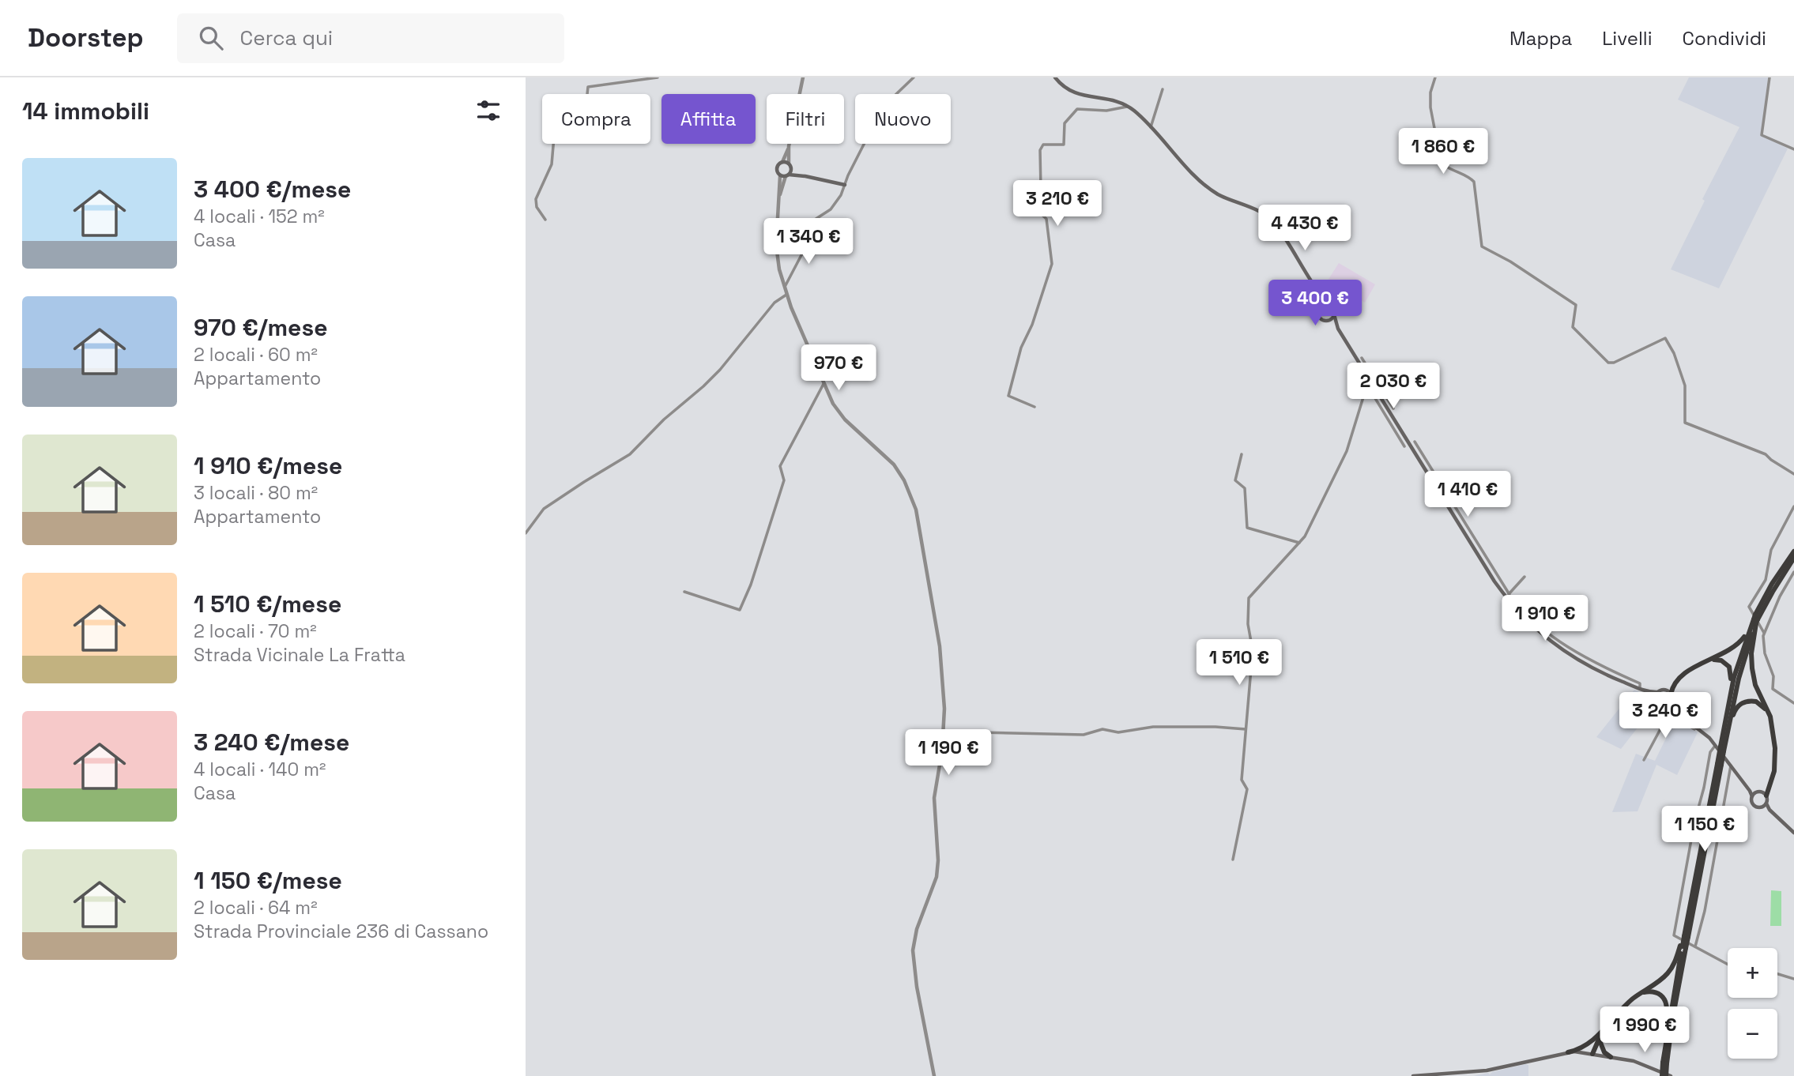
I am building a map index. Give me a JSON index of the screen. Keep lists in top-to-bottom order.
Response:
{
  "page": {
    "header": "Doorstep",
    "search": "Cerca qui",
    "nav": ["Mappa", "Livelli", "Condividi"],
    "heading": "14 immobili",
    "chip": [
      "Compra",
      "Affitta",
      "Filtri",
      "Nuovo"
    ],
    "price": [
      "1 860 €",
      "3 210 €",
      "4 430 €",
      "1 340 €",
      "3 400 €",
      "970 €",
      "2 030 €",
      "1 410 €",
      "1 910 €",
      "1 510 €",
      "3 240 €",
      "1 190 €",
      "1 150 €",
      "1 990 €"
    ],
    "list": [
      {
        "name": "3 400 €/mese",
        "note": "4 locali · 152 m² · Casa"
      },
      {
        "name": "970 €/mese",
        "note": "2 locali · 60 m² · Appartamento"
      },
      {
        "name": "1 910 €/mese",
        "note": "3 locali · 80 m² · Appartamento"
      },
      {
        "name": "1 510 €/mese",
        "note": "2 locali · 70 m² · Strada Vicinale La Fratta"
      },
      {
        "name": "3 240 €/mese",
        "note": "4 locali · 140 m² · Casa"
      },
      {
        "name": "1 150 €/mese",
        "note": "2 locali · 64 m² · Strada Provinciale 236 di Cassano"
      }
    ],
    "map_buttons": ["+", "−"]
  }
}
